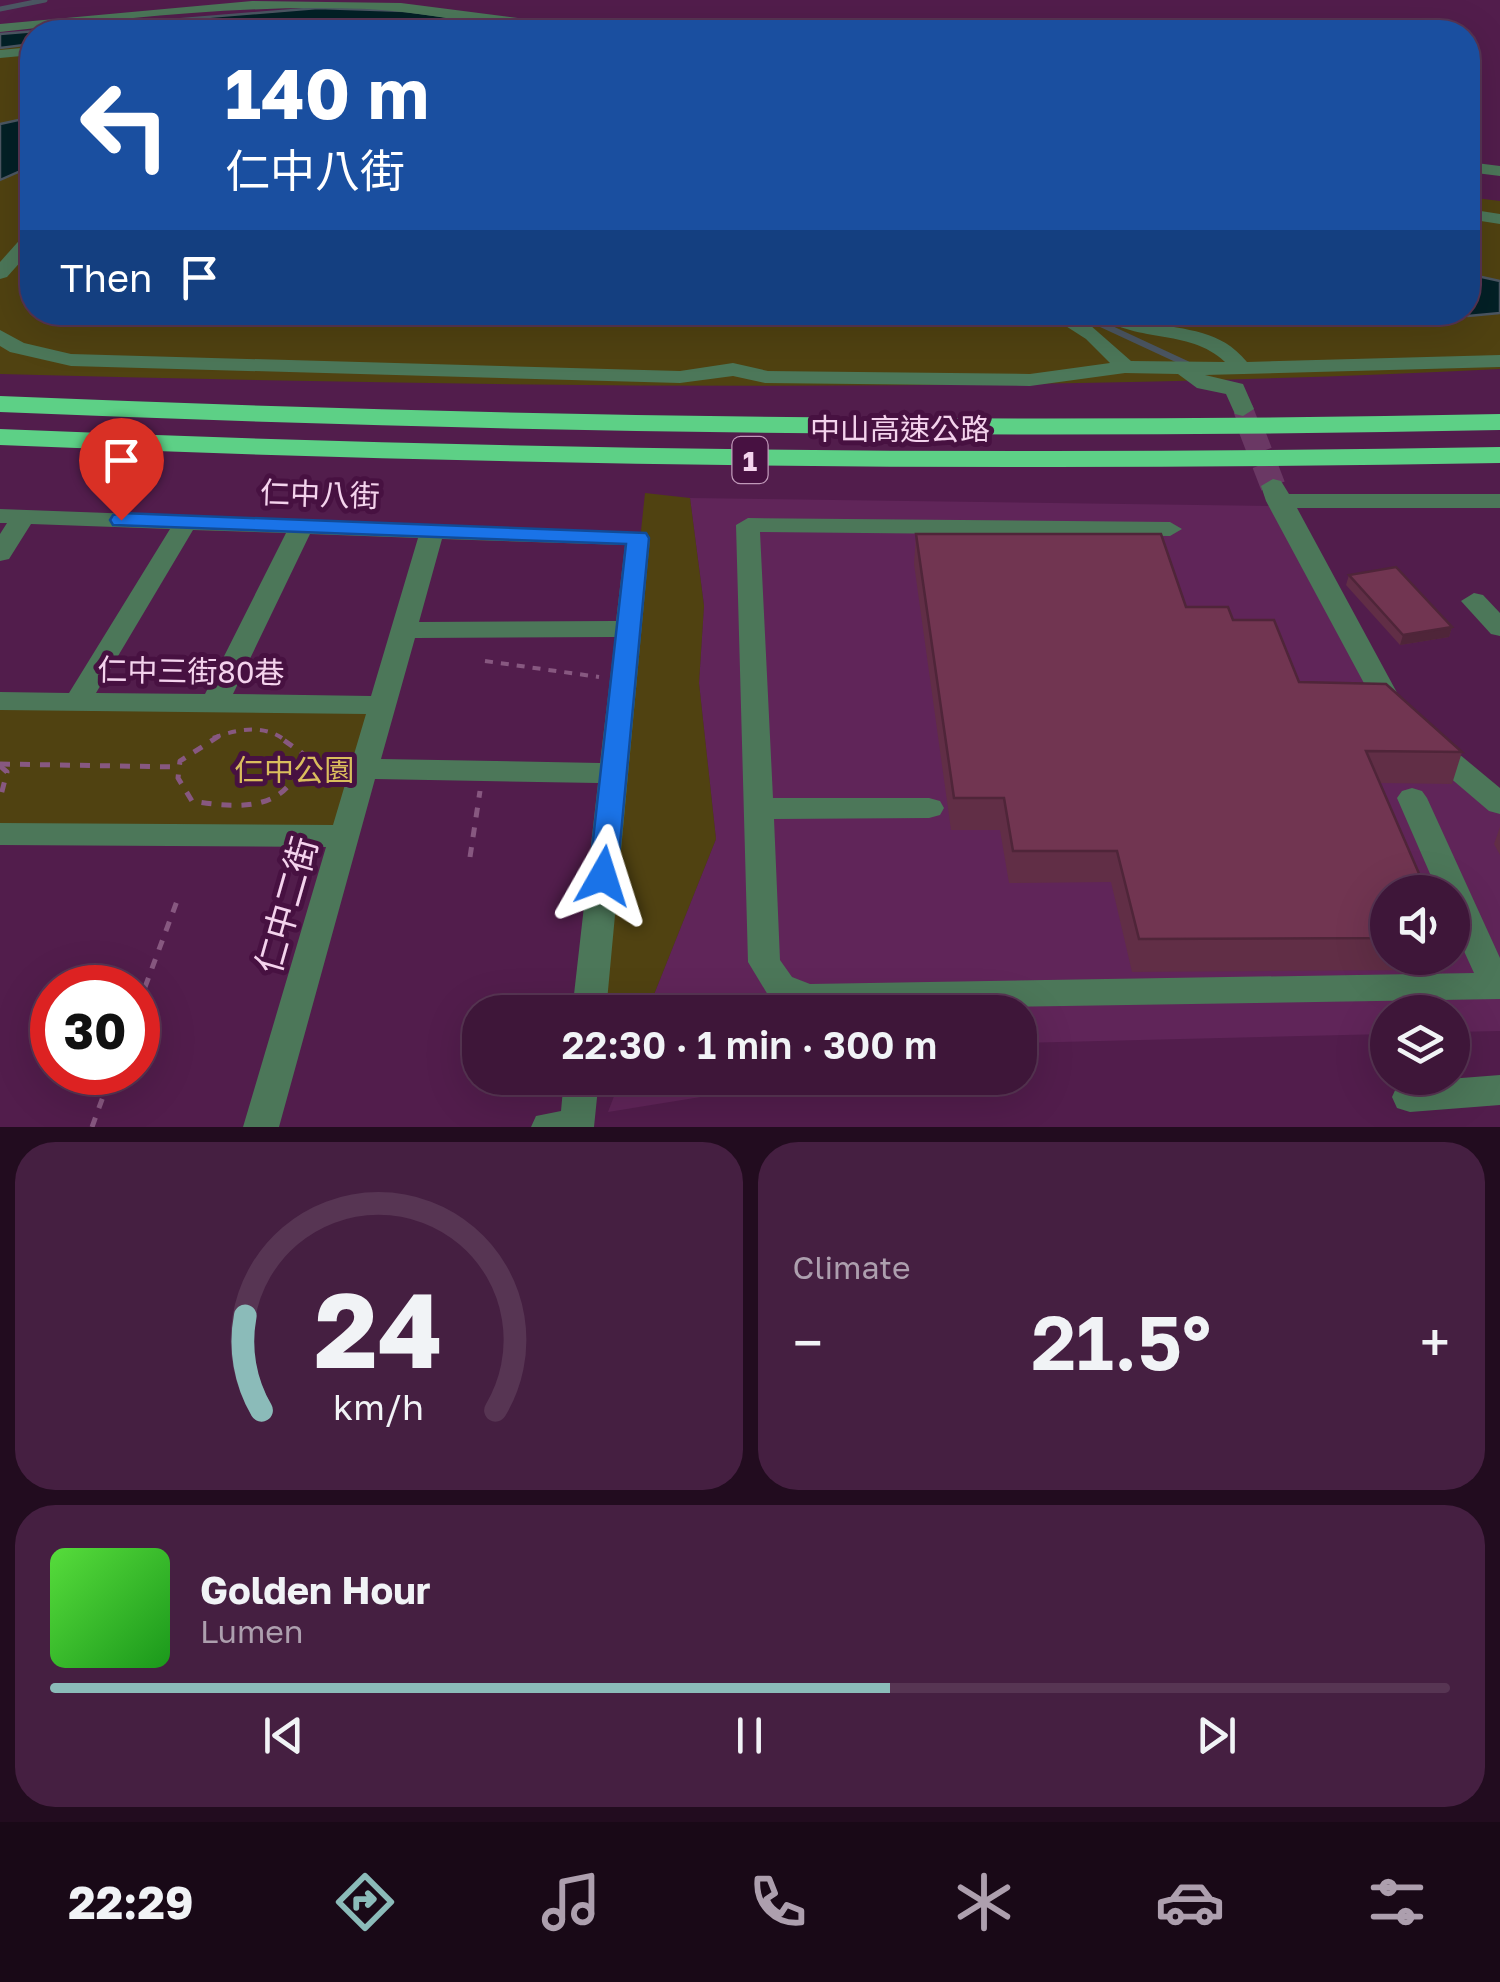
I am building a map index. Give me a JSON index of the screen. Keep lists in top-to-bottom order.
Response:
{
  "streets": {
    "highway": ["中山高速公路", "1"],
    "street": ["仁中八街", "仁中三街80巷", "仁中二街"]
  },
  "crossings": [
    ["仁中八街", "仁中二街"],
    ["仁中三街80巷", "仁中二街"]
  ],
  "parks": ["仁中公園"],
  "page": {
    "turn": ["140 m", "仁中八街"],
    "then": "Then",
    "limit": "30",
    "trip": "22:30 · 1 min · 300 m",
    "tile": "Climate",
    "heat": ["−", "21.5°", "+"],
    "song": ["Golden Hour", "Lumen"],
    "tabs": "22:29",
    "gauge": ["24", "km/h"]
  }
}
